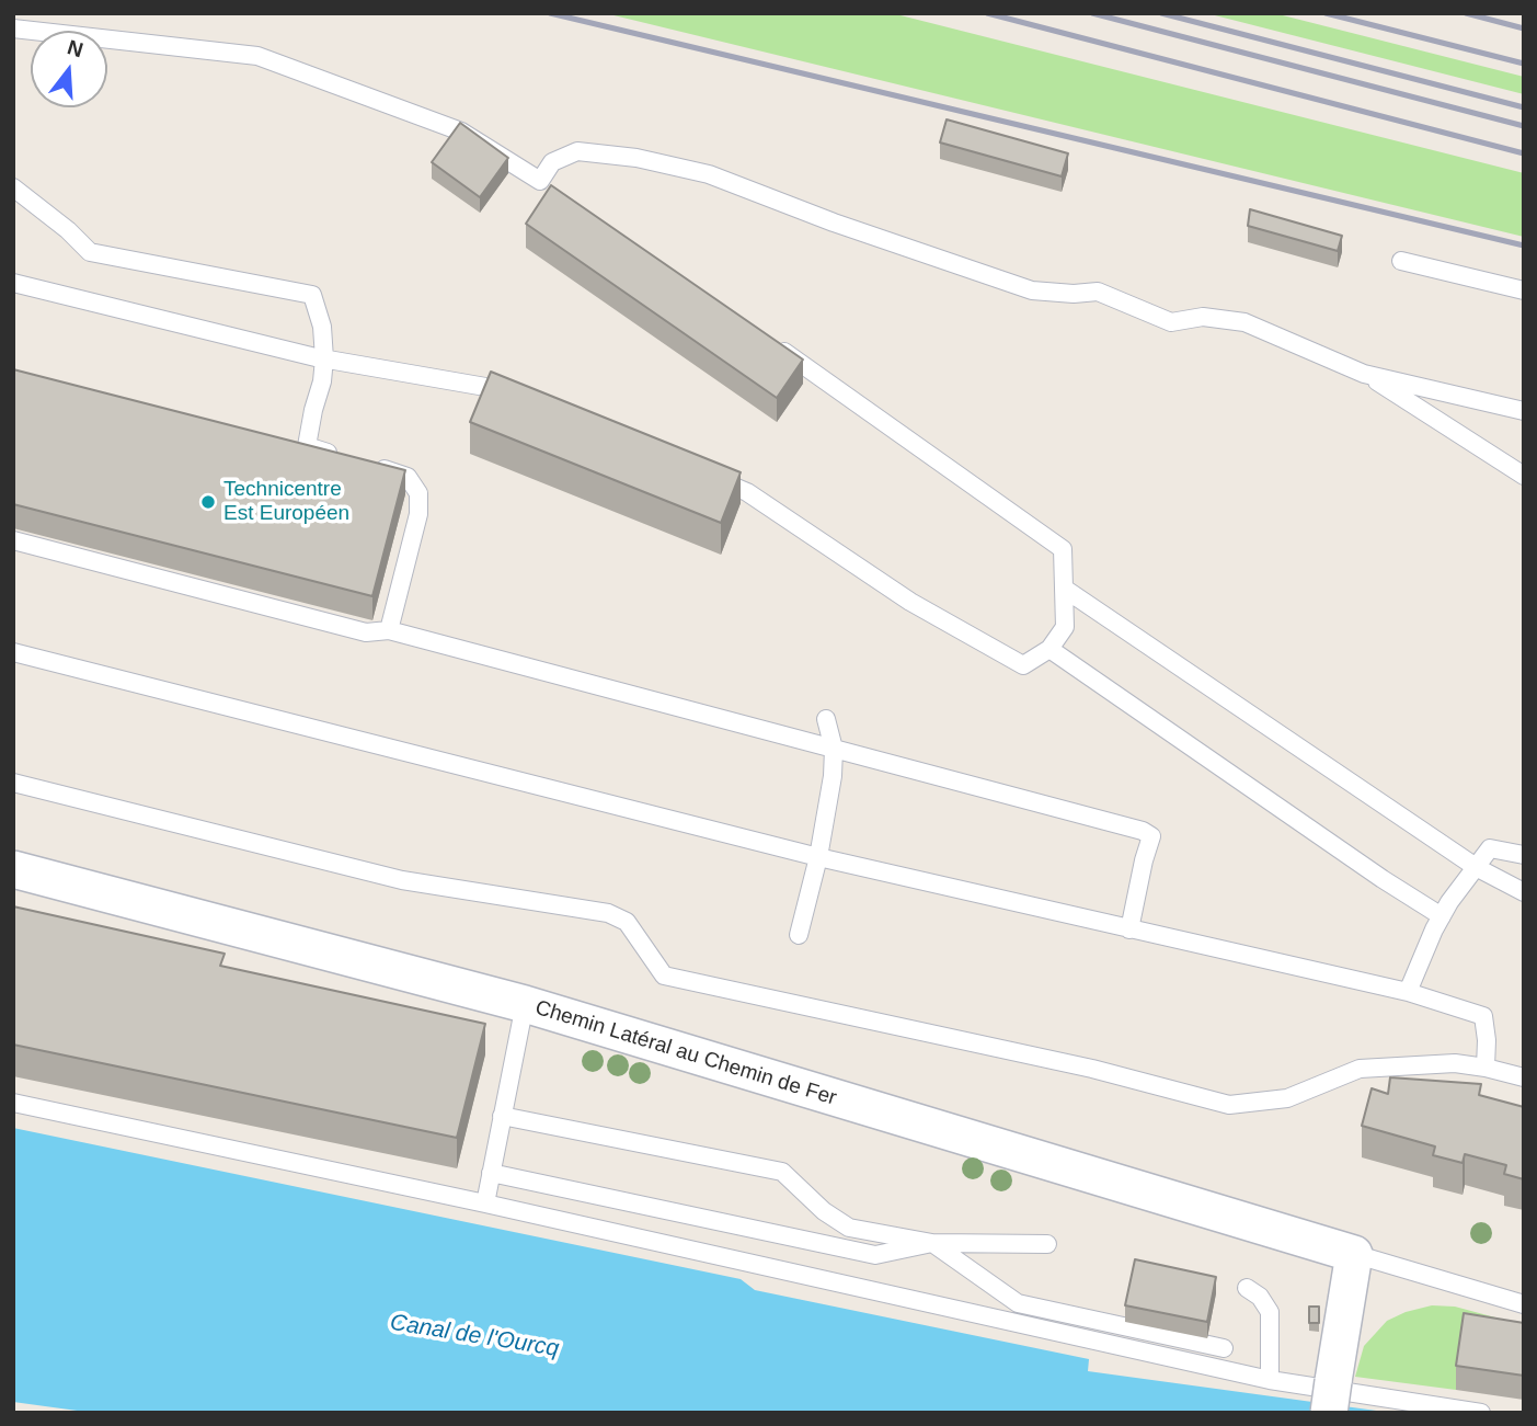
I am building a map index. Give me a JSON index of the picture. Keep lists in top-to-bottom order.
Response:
{
  "streets": {
    "street": ["Chemin Latéral au Chemin de Fer"]
  },
  "water": ["Canal de l'Ourcq"],
  "places": ["Technicentre Est Européen"],
  "north": "top"
}
